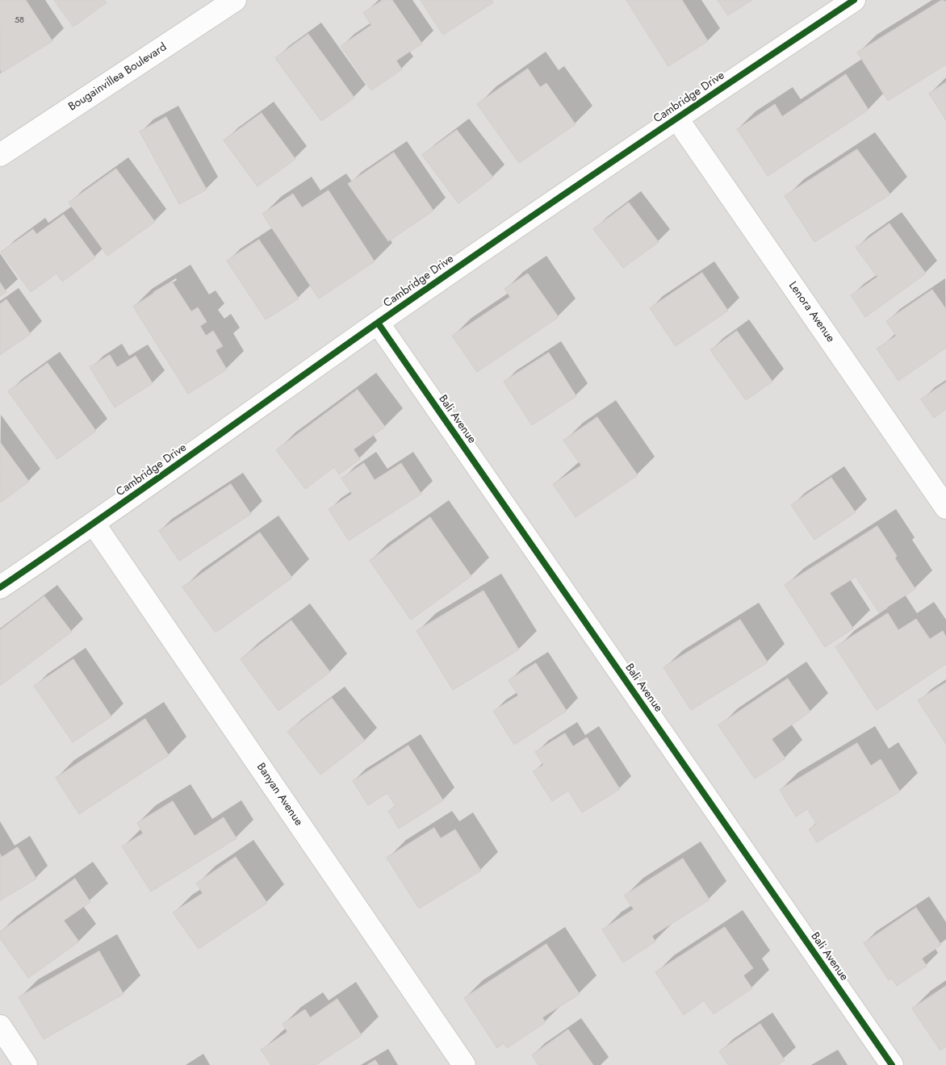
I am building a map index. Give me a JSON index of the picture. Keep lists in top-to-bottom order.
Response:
{
  "streets": {
    "street": [
      "Bougainvillea Boulevard",
      "Cambridge Drive",
      "Lenora Avenue",
      "Bali Avenue",
      "Banyan Avenue"
    ]
  },
  "crossings": [
    ["Cambridge Drive", "Lenora Avenue"],
    ["Cambridge Drive", "Bali Avenue"],
    ["Cambridge Drive", "Banyan Avenue"]
  ],
  "house_numbers": ["58"]
}
